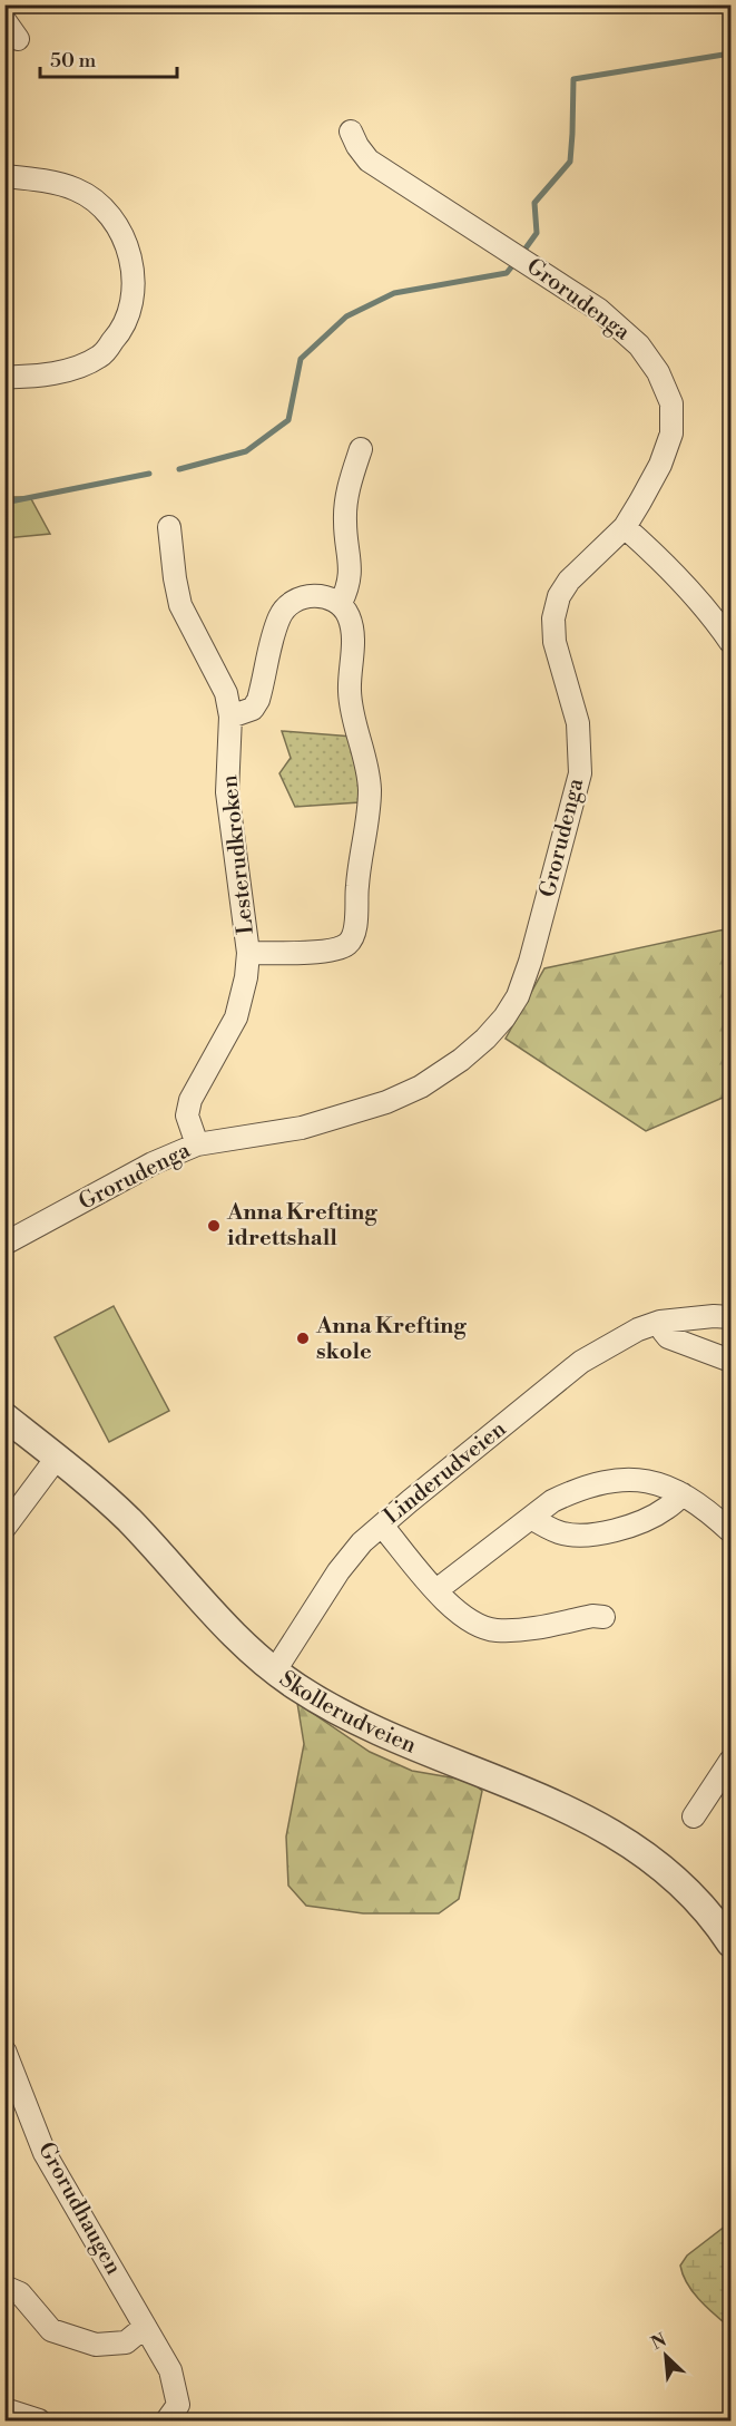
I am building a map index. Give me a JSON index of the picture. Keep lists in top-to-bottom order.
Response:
{
  "streets": {
    "street": [
      "Grorudenga",
      "Lesterudkroken",
      "Linderudveien",
      "Skollerudveien",
      "Grorudhaugen"
    ]
  },
  "crossings": [
    ["Grorudenga", "Lesterudkroken"],
    ["Linderudveien", "Skollerudveien"]
  ],
  "places": ["Anna Krefting idrettshall", "Anna Krefting skole"],
  "scale_bar": "50 m",
  "north": "top left"
}
